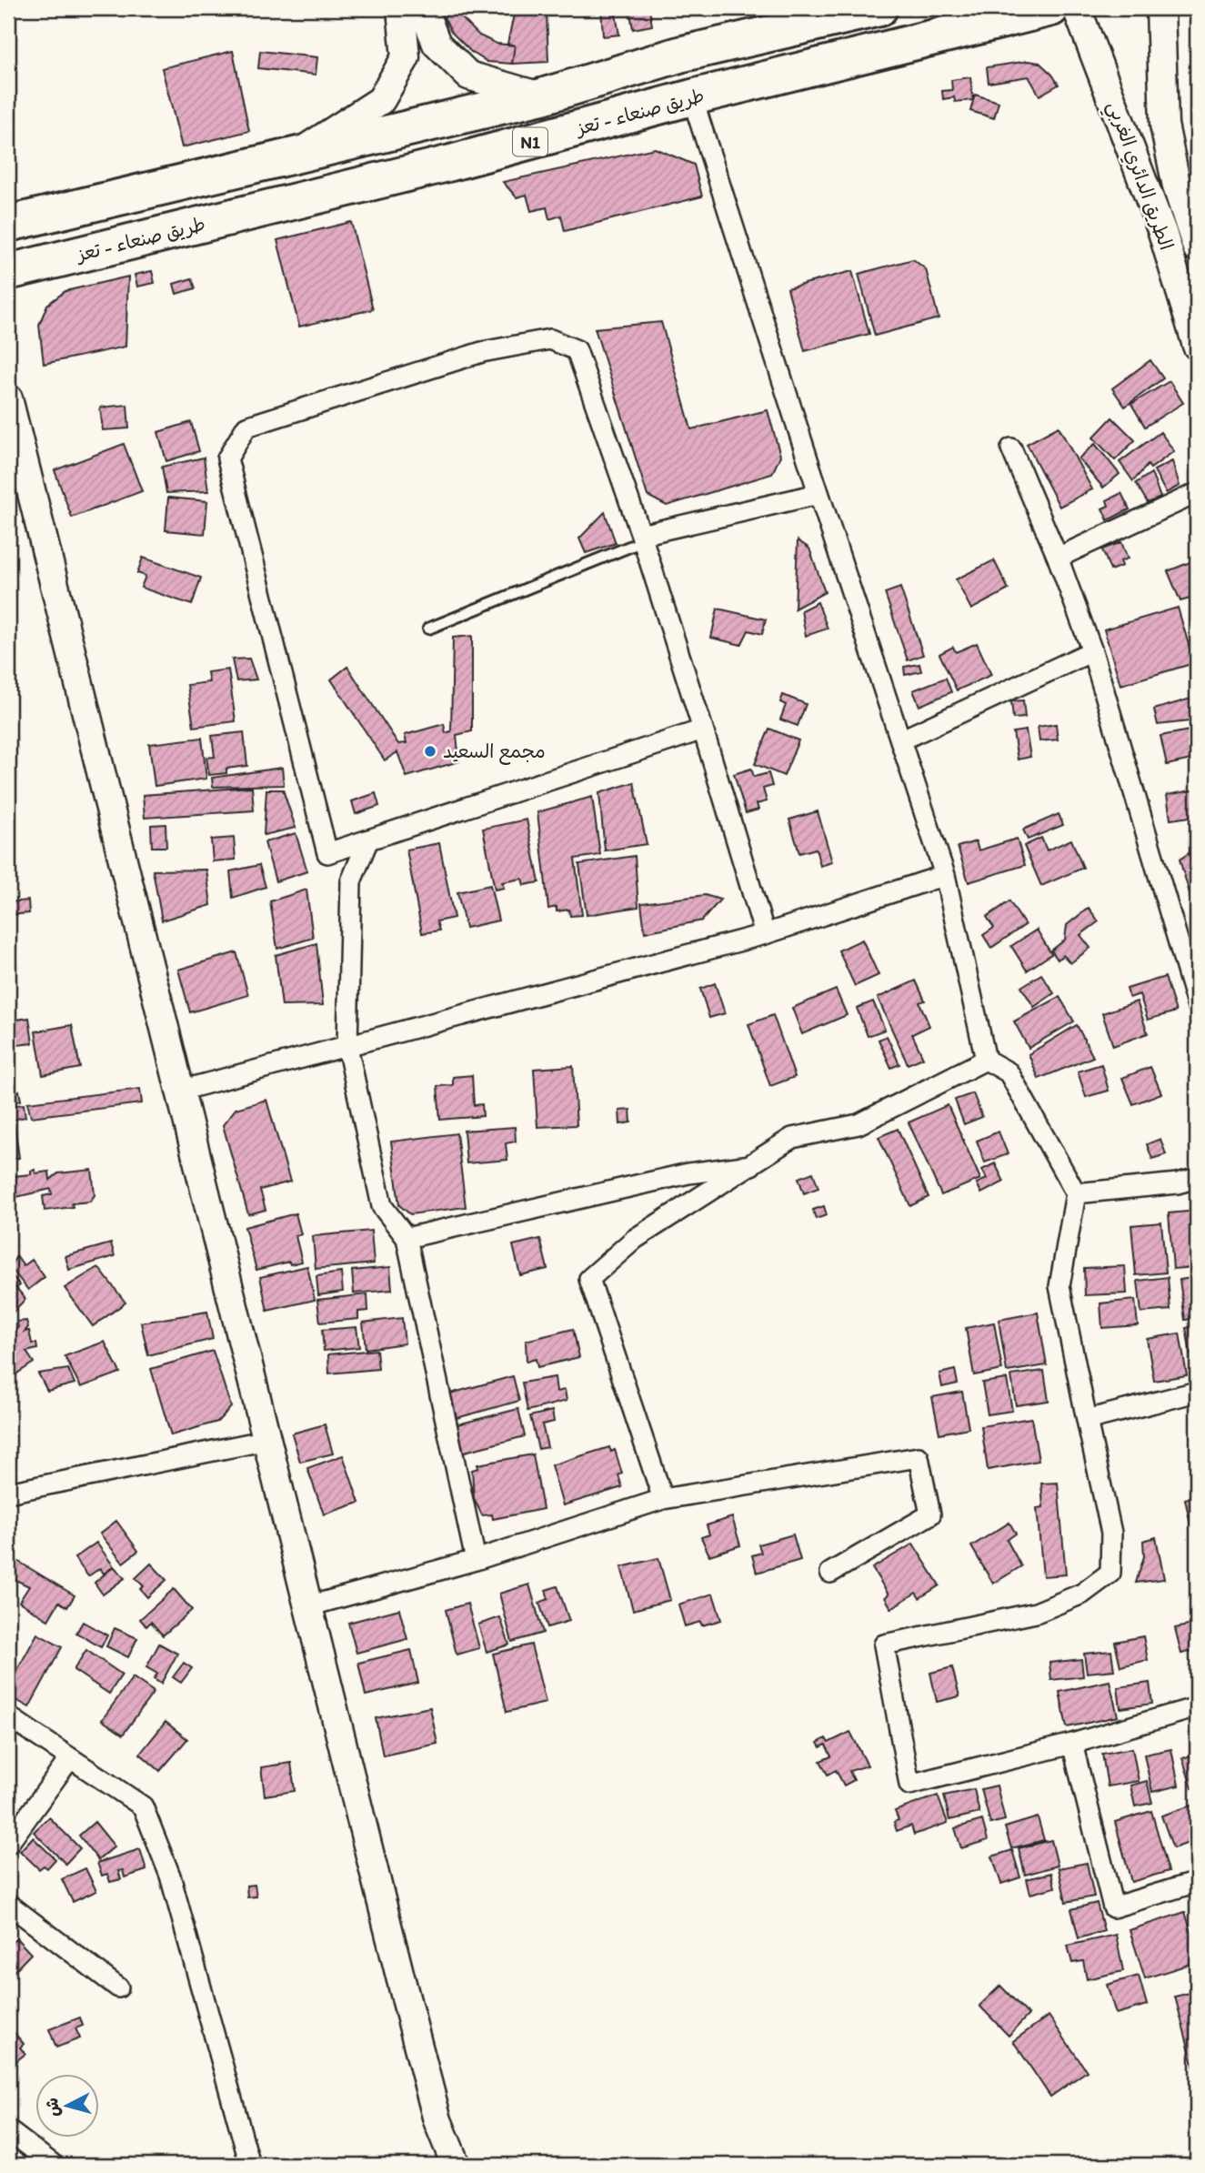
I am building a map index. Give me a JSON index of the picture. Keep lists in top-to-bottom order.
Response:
{
  "streets": {
    "highway": ["طريق صنعاء - تعز", "N1"],
    "street": ["الطريق الدائري الغربي"]
  },
  "places": ["مجمع السعيد"],
  "north": "left"
}
